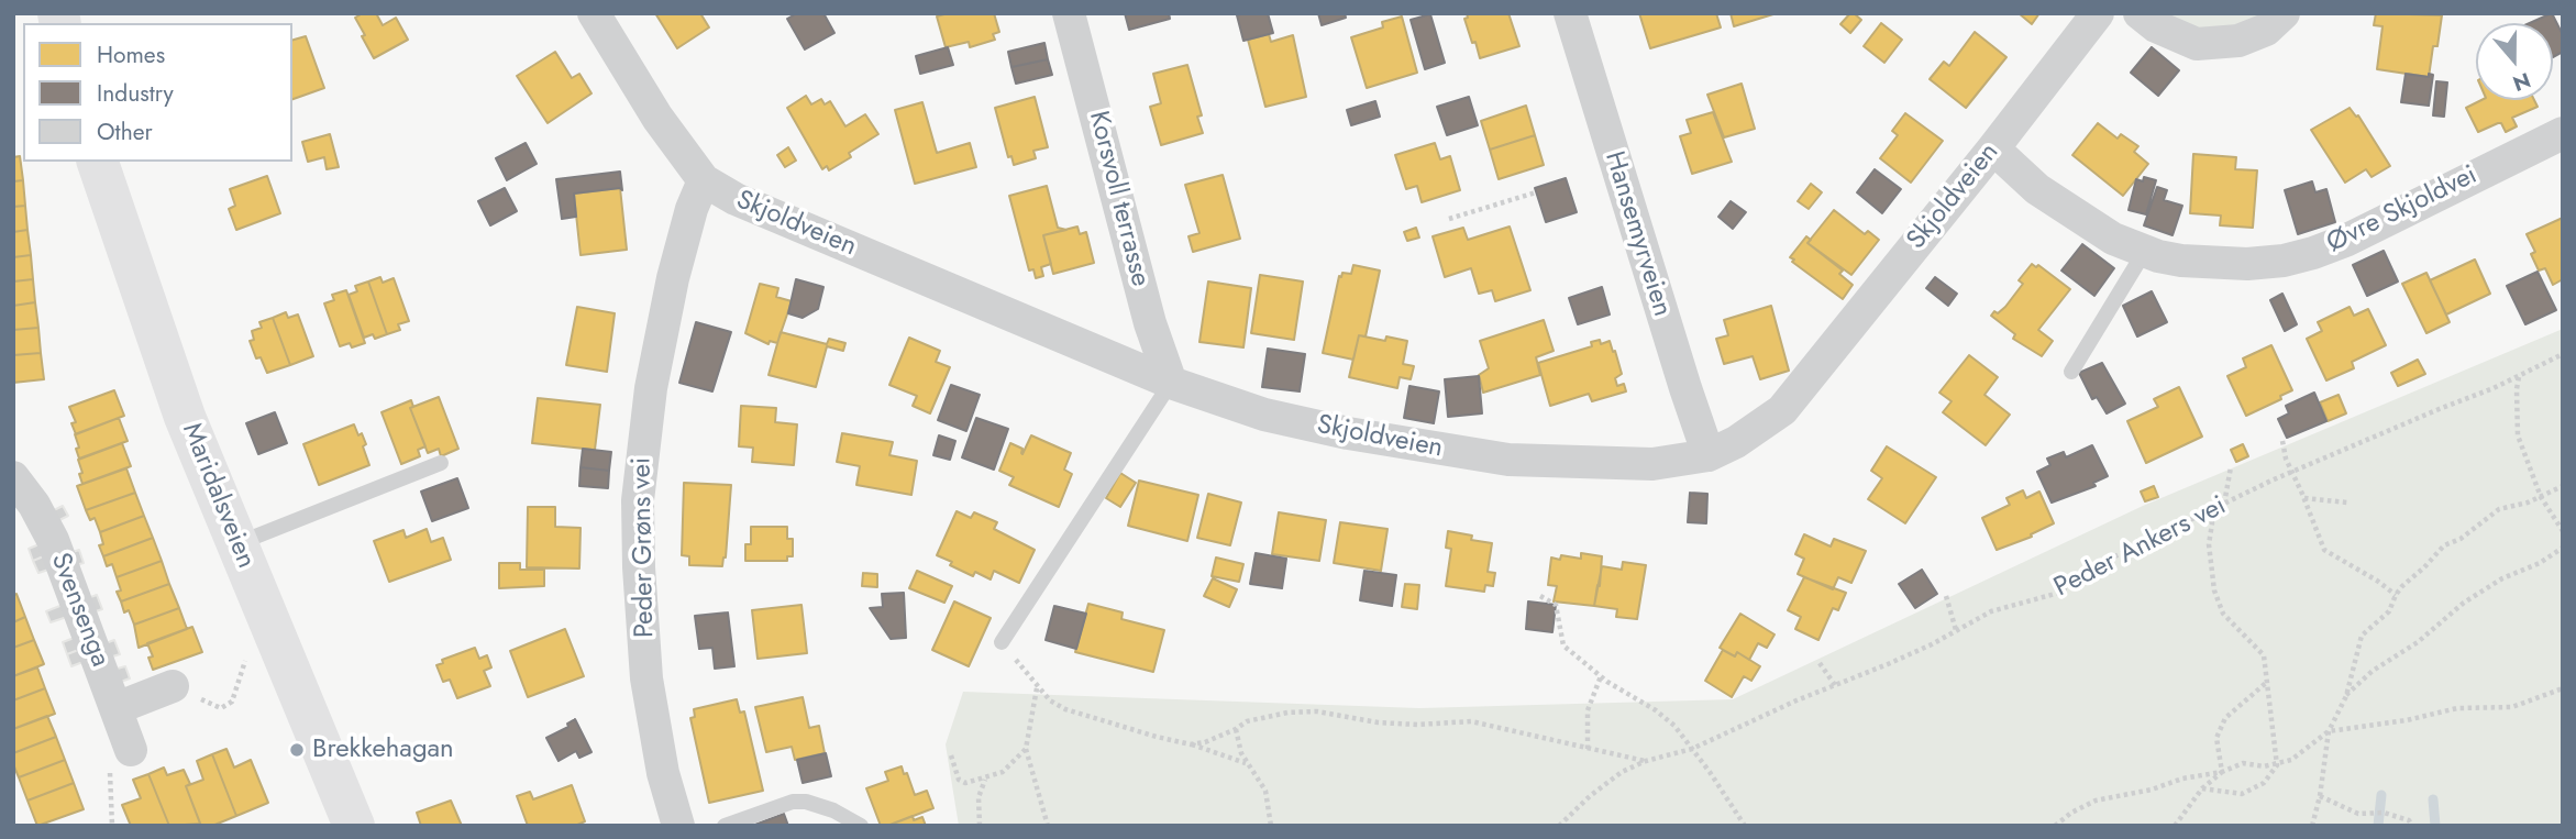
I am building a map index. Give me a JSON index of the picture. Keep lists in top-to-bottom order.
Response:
{
  "streets": {
    "main road": ["Maridalsveien"],
    "street": [
      "Skjoldveien",
      "Korsvoll terrasse",
      "Øvre Skjoldvei",
      "Hansemyrveien",
      "Peder Grøns vei",
      "Svensenga"
    ],
    "path": ["Peder Ankers vei"]
  },
  "crossings": [
    ["Skjoldveien", "Korsvoll terrasse"],
    ["Skjoldveien", "Øvre Skjoldvei"],
    ["Skjoldveien", "Hansemyrveien"],
    ["Skjoldveien", "Peder Grøns vei"]
  ],
  "places": ["Brekkehagan"],
  "legend": ["Homes", "Industry", "Other"],
  "north": "bottom"
}
